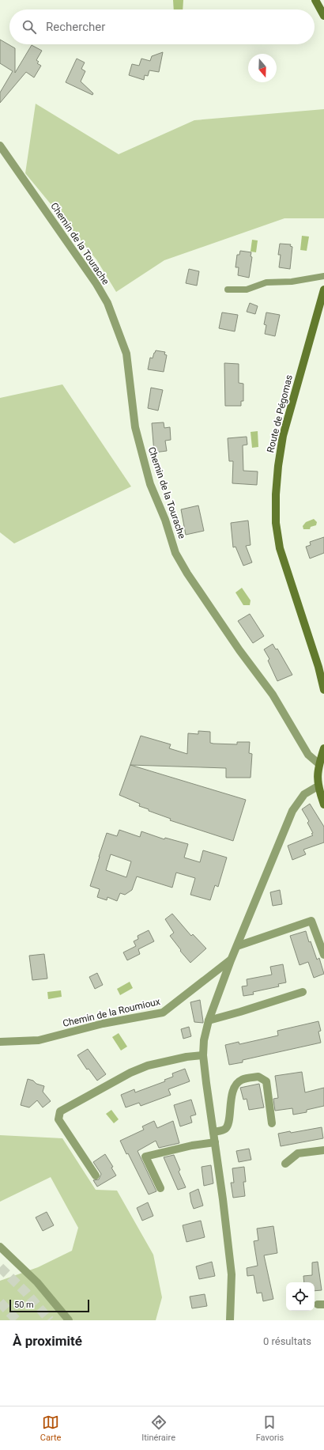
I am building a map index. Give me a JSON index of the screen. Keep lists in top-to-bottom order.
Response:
{
  "streets": {
    "main road": ["Route de Pégomas"],
    "street": ["Chemin de la Tourache", "Chemin de la Roumioux"]
  },
  "scale_bar": "50 m",
  "north": "bottom",
  "page": {
    "search": "Rechercher",
    "scale": "50 m",
    "heading": ["À proximité", "0 résultats"],
    "nav": ["Carte", "Itinéraire", "Favoris"]
  }
}
